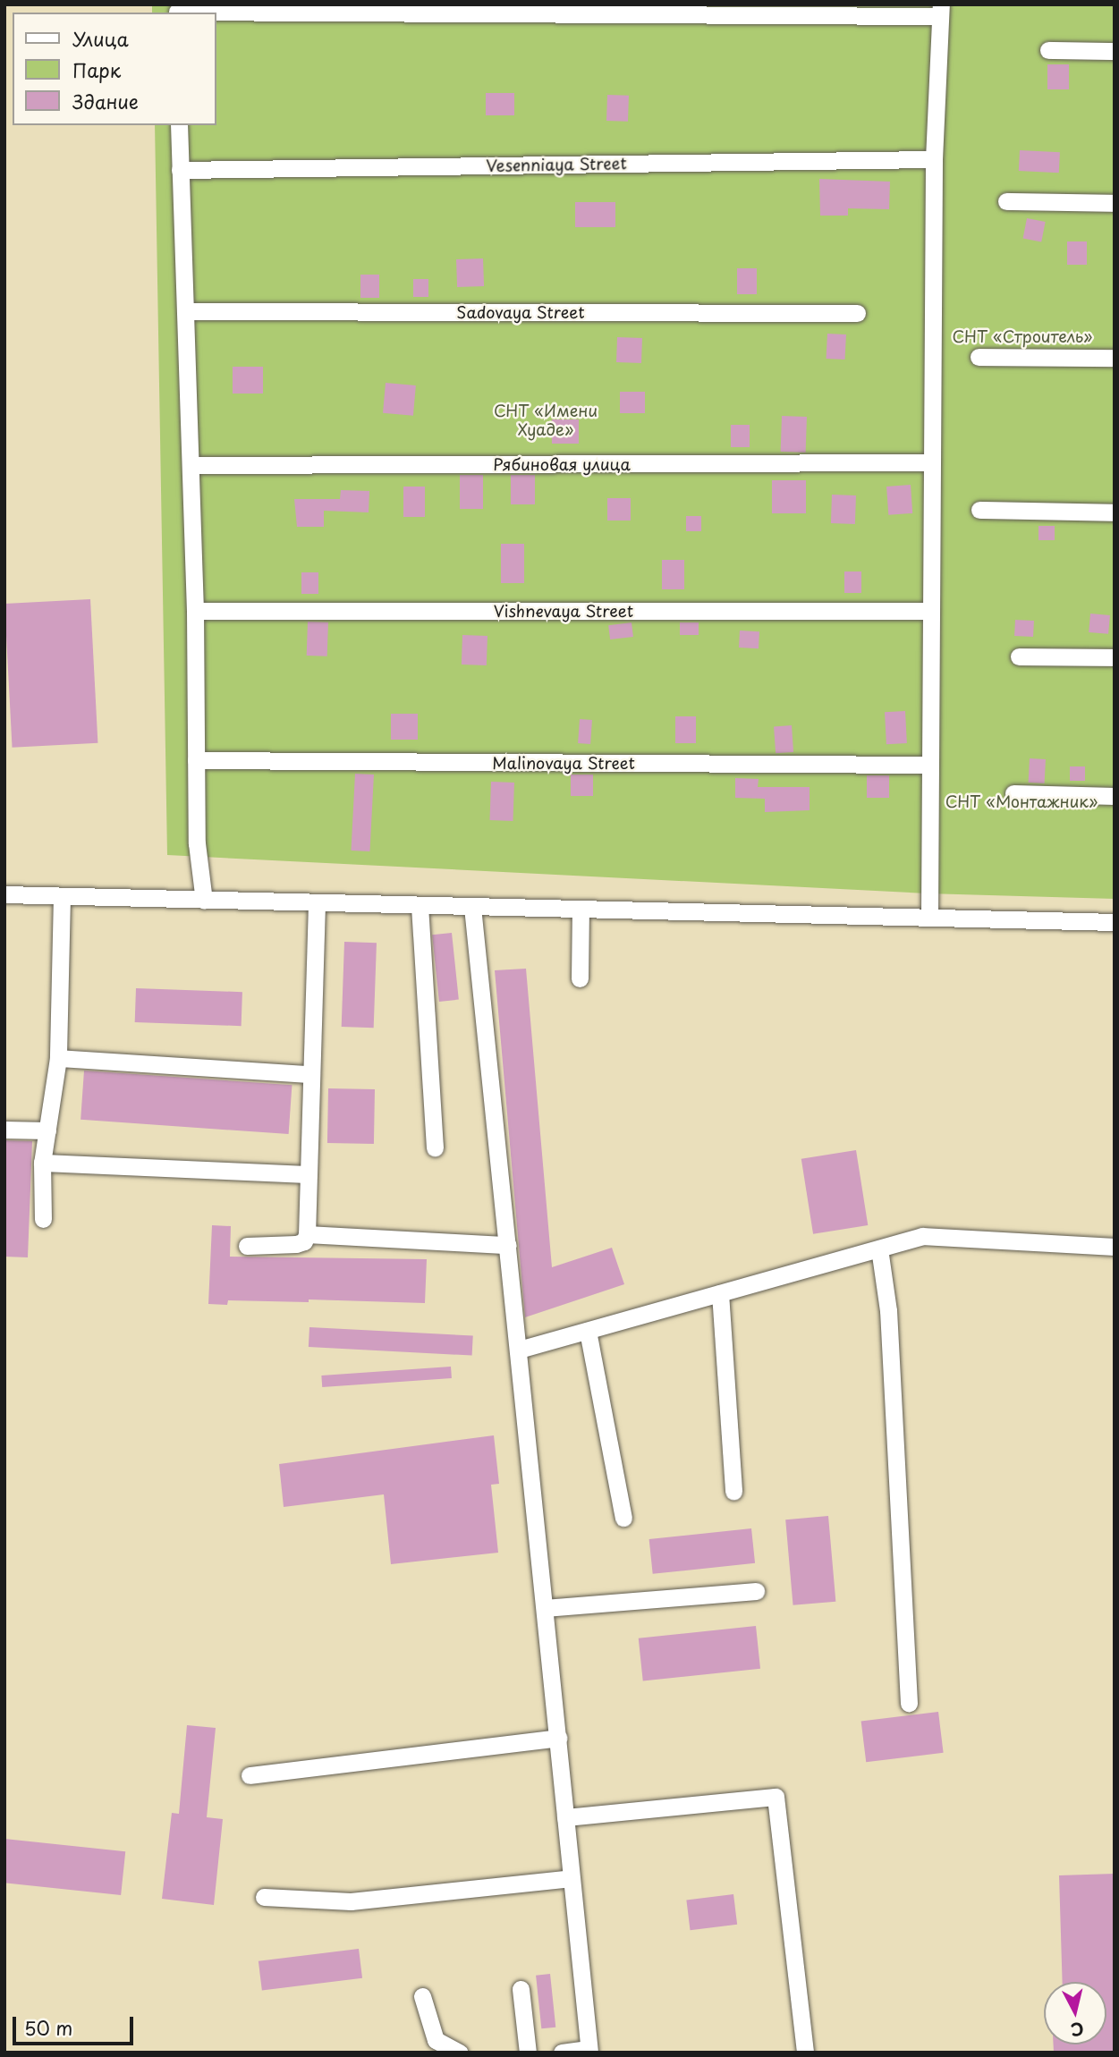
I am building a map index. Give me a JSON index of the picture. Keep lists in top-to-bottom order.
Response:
{
  "streets": {
    "street": [
      "Vesenniaya Street",
      "Sadovaya Street",
      "Рябиновая улица",
      "Vishnevaya Street",
      "Malinovaya Street"
    ]
  },
  "parks": ["СНТ «Строитель»", "СНТ «Имени Хуаде»", "СНТ «Монтажник»"],
  "legend": ["Улица", "Парк", "Здание"],
  "scale_bar": "50 m",
  "north": "bottom"
}
